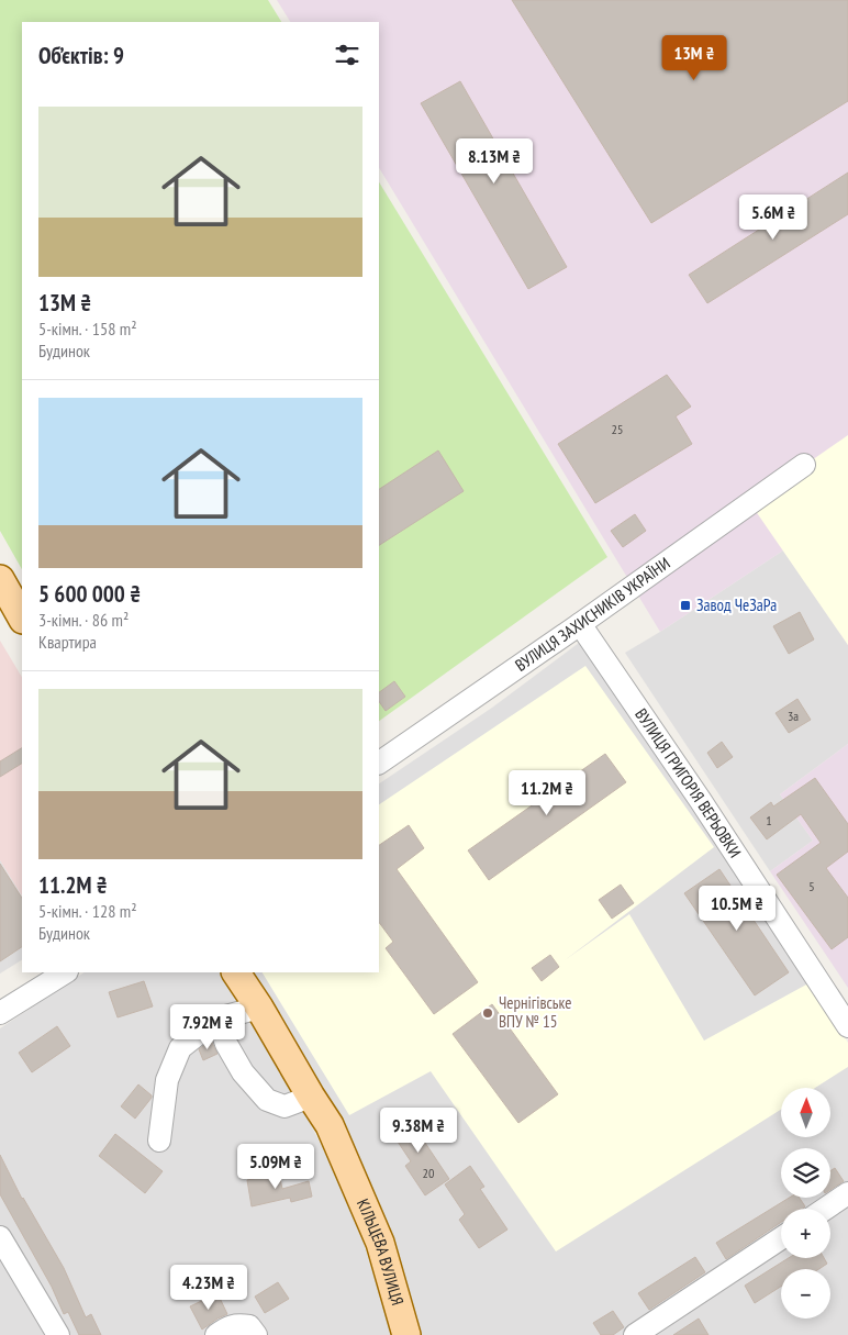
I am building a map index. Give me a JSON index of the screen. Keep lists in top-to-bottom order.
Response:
{
  "streets": {
    "main road": ["КІЛЬЦЕВА ВУЛИЦЯ"],
    "street": ["ВУЛИЦЯ ЗАХИСНИКІВ УКРАЇНИ", "ВУЛИЦЯ ГРИГОРІЯ ВЕРЬОВКИ"]
  },
  "crossings": [
    ["ВУЛИЦЯ ЗАХИСНИКІВ УКРАЇНИ", "ВУЛИЦЯ ГРИГОРІЯ ВЕРЬОВКИ"]
  ],
  "places": {
    "transit": ["Завод ЧеЗаРа"],
    "other": ["Чернігівське ВПУ № 15"]
  },
  "house_numbers": [
    "25",
    "3а",
    "1",
    "5",
    "20"
  ],
  "north": "top",
  "page": {
    "heading": "Об’єктів: 9",
    "price": [
      "13M ₴",
      "8.13M ₴",
      "5.6M ₴",
      "11.2M ₴",
      "10.5M ₴",
      "7.92M ₴",
      "9.38M ₴",
      "5.09M ₴",
      "4.23M ₴"
    ],
    "list": [
      {
        "name": "13M ₴",
        "note": "5-кімн. · 158 m² · Будинок"
      },
      {
        "name": "5 600 000 ₴",
        "note": "3-кімн. · 86 m² · Квартира"
      },
      {
        "name": "11.2M ₴",
        "note": "5-кімн. · 128 m² · Будинок"
      }
    ],
    "map_buttons": ["+", "−"]
  }
}
